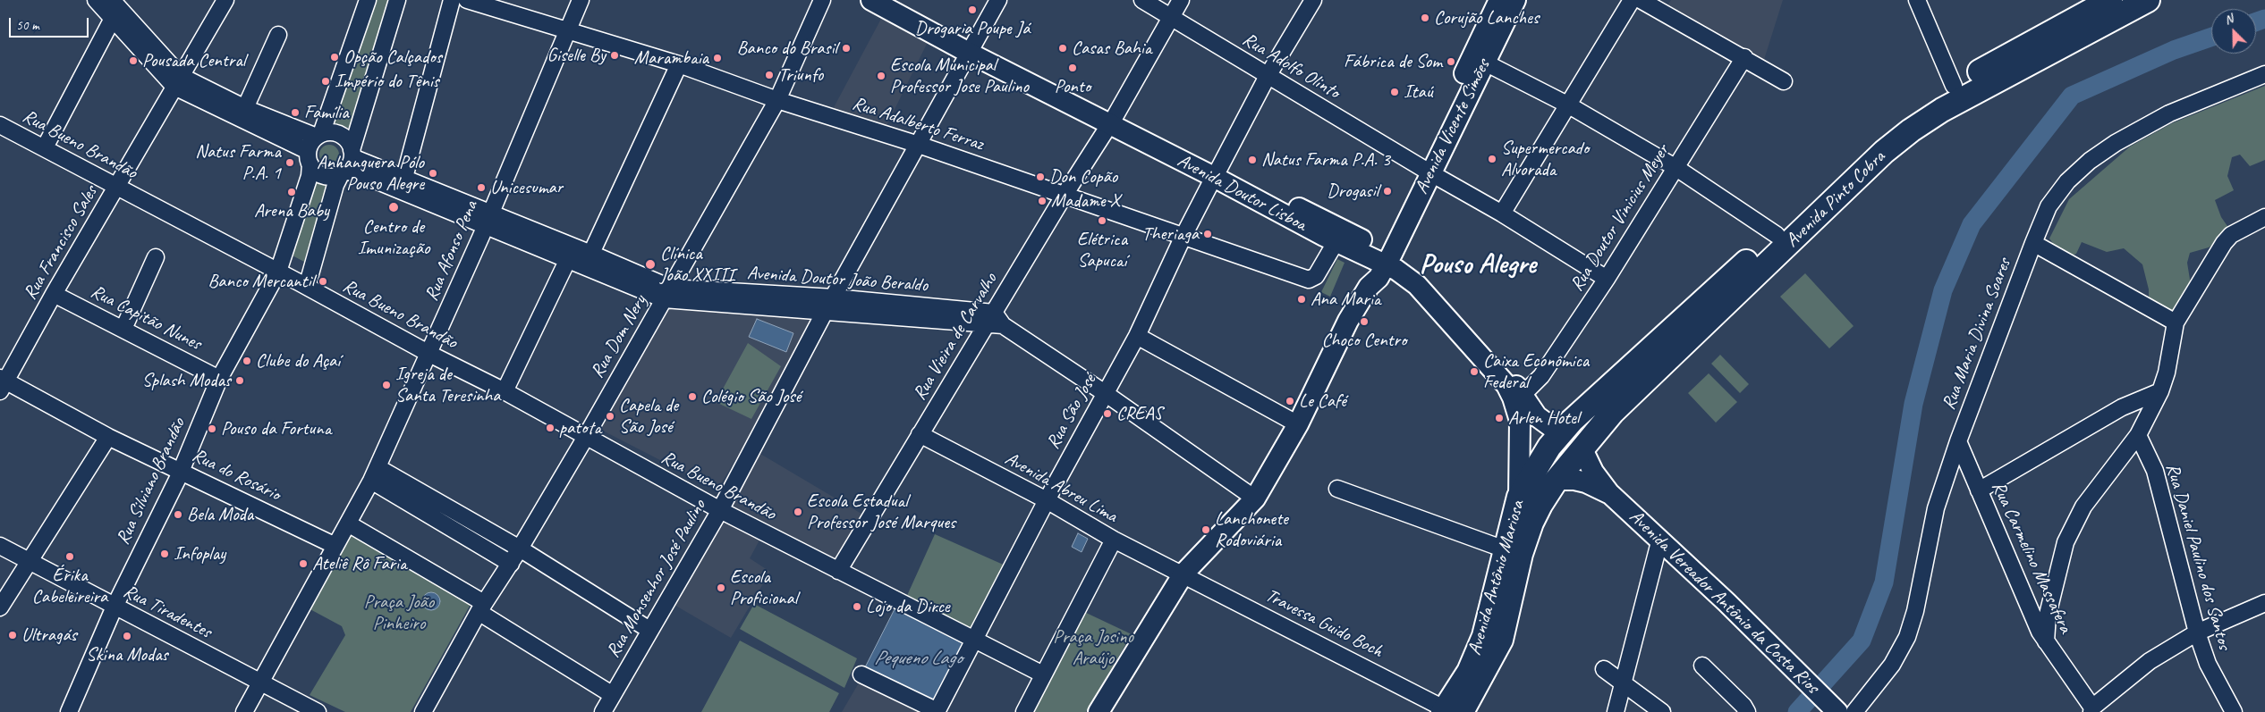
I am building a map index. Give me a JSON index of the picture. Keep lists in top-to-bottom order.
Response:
{
  "streets": {
    "highway": ["Avenida Pinto Cobra", "Avenida Antônio Mariosa"],
    "main road": ["Avenida Vicente Simões", "Avenida Doutor Lisboa", "Avenida Vereador Antônio da Costa Rios"],
    "street": [
      "Rua Adolfo Olinto",
      "Rua Adalberto Ferraz",
      "Rua Bueno Brandão",
      "Rua Doutor Vinicius Meyer",
      "Rua Francisco Sales",
      "Rua Afonso Pena",
      "Avenida Doutor João Beraldo",
      "Rua Capitão Nunes",
      "Rua Maria Divina Soares",
      "Rua Dom Nery",
      "Rua Vieira de Carvalho",
      "Rua São José",
      "Rua do Rosário",
      "Rua Silviano Brandão",
      "Avenida Abreu Lima",
      "Rua Daniel Paulino dos Santos",
      "Rua Carmelino Massafera",
      "Rua Monsenhor José Paulino",
      "Rua Tiradentes",
      "Travessa Guido Boch"
    ]
  },
  "crossings": [
    ["Rua Adolfo Olinto", "Avenida Vicente Simões"],
    ["Rua Adolfo Olinto", "Rua Doutor Vinicius Meyer"],
    ["Rua Adolfo Olinto", "Rua Vieira de Carvalho"],
    ["Rua Adolfo Olinto", "Rua São José"],
    ["Rua Adalberto Ferraz", "Avenida Doutor Lisboa"],
    ["Rua Adalberto Ferraz", "Rua Afonso Pena"],
    ["Rua Adalberto Ferraz", "Rua Dom Nery"],
    ["Rua Adalberto Ferraz", "Rua Vieira de Carvalho"],
    ["Rua Adalberto Ferraz", "Rua São José"],
    ["Rua Adalberto Ferraz", "Rua Monsenhor José Paulino"],
    ["Avenida Vicente Simões", "Avenida Doutor Lisboa"],
    ["Avenida Vicente Simões", "Avenida Abreu Lima"],
    ["Avenida Vicente Simões", "Travessa Guido Boch"],
    ["Rua Bueno Brandão", "Rua Francisco Sales"],
    ["Rua Bueno Brandão", "Rua Afonso Pena"],
    ["Rua Bueno Brandão", "Rua Dom Nery"],
    ["Rua Bueno Brandão", "Rua Vieira de Carvalho"],
    ["Rua Bueno Brandão", "Rua São José"],
    ["Rua Bueno Brandão", "Rua Silviano Brandão"],
    ["Rua Bueno Brandão", "Rua Monsenhor José Paulino"],
    ["Avenida Doutor Lisboa", "Avenida Pinto Cobra"],
    ["Avenida Doutor Lisboa", "Rua Doutor Vinicius Meyer"],
    ["Avenida Doutor Lisboa", "Rua Vieira de Carvalho"],
    ["Avenida Doutor Lisboa", "Rua São José"],
    ["Avenida Doutor Lisboa", "Avenida Antônio Mariosa"],
    ["Avenida Doutor Lisboa", "Rua Monsenhor José Paulino"],
    ["Avenida Pinto Cobra", "Avenida Antônio Mariosa"],
    ["Avenida Pinto Cobra", "Avenida Vereador Antônio da Costa Rios"],
    ["Rua Francisco Sales", "Rua Capitão Nunes"],
    ["Rua Francisco Sales", "Rua do Rosário"],
    ["Rua Afonso Pena", "Avenida Doutor João Beraldo"],
    ["Avenida Doutor João Beraldo", "Rua Dom Nery"],
    ["Avenida Doutor João Beraldo", "Rua Vieira de Carvalho"],
    ["Avenida Doutor João Beraldo", "Rua Silviano Brandão"],
    ["Avenida Doutor João Beraldo", "Rua Monsenhor José Paulino"],
    ["Rua Capitão Nunes", "Rua Silviano Brandão"],
    ["Rua Maria Divina Soares", "Rua Carmelino Massafera"],
    ["Rua Vieira de Carvalho", "Avenida Abreu Lima"],
    ["Rua São José", "Avenida Abreu Lima"],
    ["Rua do Rosário", "Rua Silviano Brandão"],
    ["Rua Silviano Brandão", "Rua Tiradentes"],
    ["Avenida Abreu Lima", "Travessa Guido Boch"],
    ["Avenida Antônio Mariosa", "Avenida Vereador Antônio da Costa Rios"],
    ["Avenida Antônio Mariosa", "Travessa Guido Boch"]
  ],
  "districts": ["Pouso Alegre"],
  "water": ["Pequeno Lago"],
  "parks": ["Praça João Pinheiro", "Praça Josino Araújo"],
  "places": [
    "Drogaria Poupe Já",
    "Corujão Lanches",
    "Banco do Brasil",
    "Casas Bahia",
    "Giselle By",
    "Opção Calçados",
    "Marambaia",
    "Pousada Central",
    "Fábrica de Som",
    "Ponto",
    "Triunfo",
    "Escola Municipal Professor Jose Paulino",
    "Império do Tênis",
    "Itaú",
    "Família",
    "Supermercado Alvorada",
    "Natus Farma P.A. 3",
    "Natus Farma P.A. 1",
    "Anhanguera Pólo Pouso Alegre",
    "Don Copão",
    "Unicesumar",
    "Drogasil",
    "Arena Baby",
    "Madame X",
    "Centro de Imunização",
    "Elétrica Sapucaí",
    "Theriaga",
    "Clínica João XXIII",
    "Banco Mercantil",
    "Ana Maria",
    "Choco Centro",
    "Clube do Açaí",
    "Caixa Econômica Federal",
    "Splash Modas",
    "Igreja de Santa Teresinha",
    "Colégio São José",
    "Le Café",
    "CREAS",
    "Capela de São José",
    "Arlen Hotel",
    "patota",
    "Pouso da Fortuna",
    "Escola Estadual Professor José Marques",
    "Bela Moda",
    "Lanchonete Rodoviária",
    "Infoplay",
    "Érika Cabeleireira",
    "Ateliê Rô Faria",
    "Escola Proficional",
    "Lojo da Dirce",
    "Ultragás",
    "Skina Modas"
  ],
  "scale_bar": "50 m",
  "north": "top left"
}
